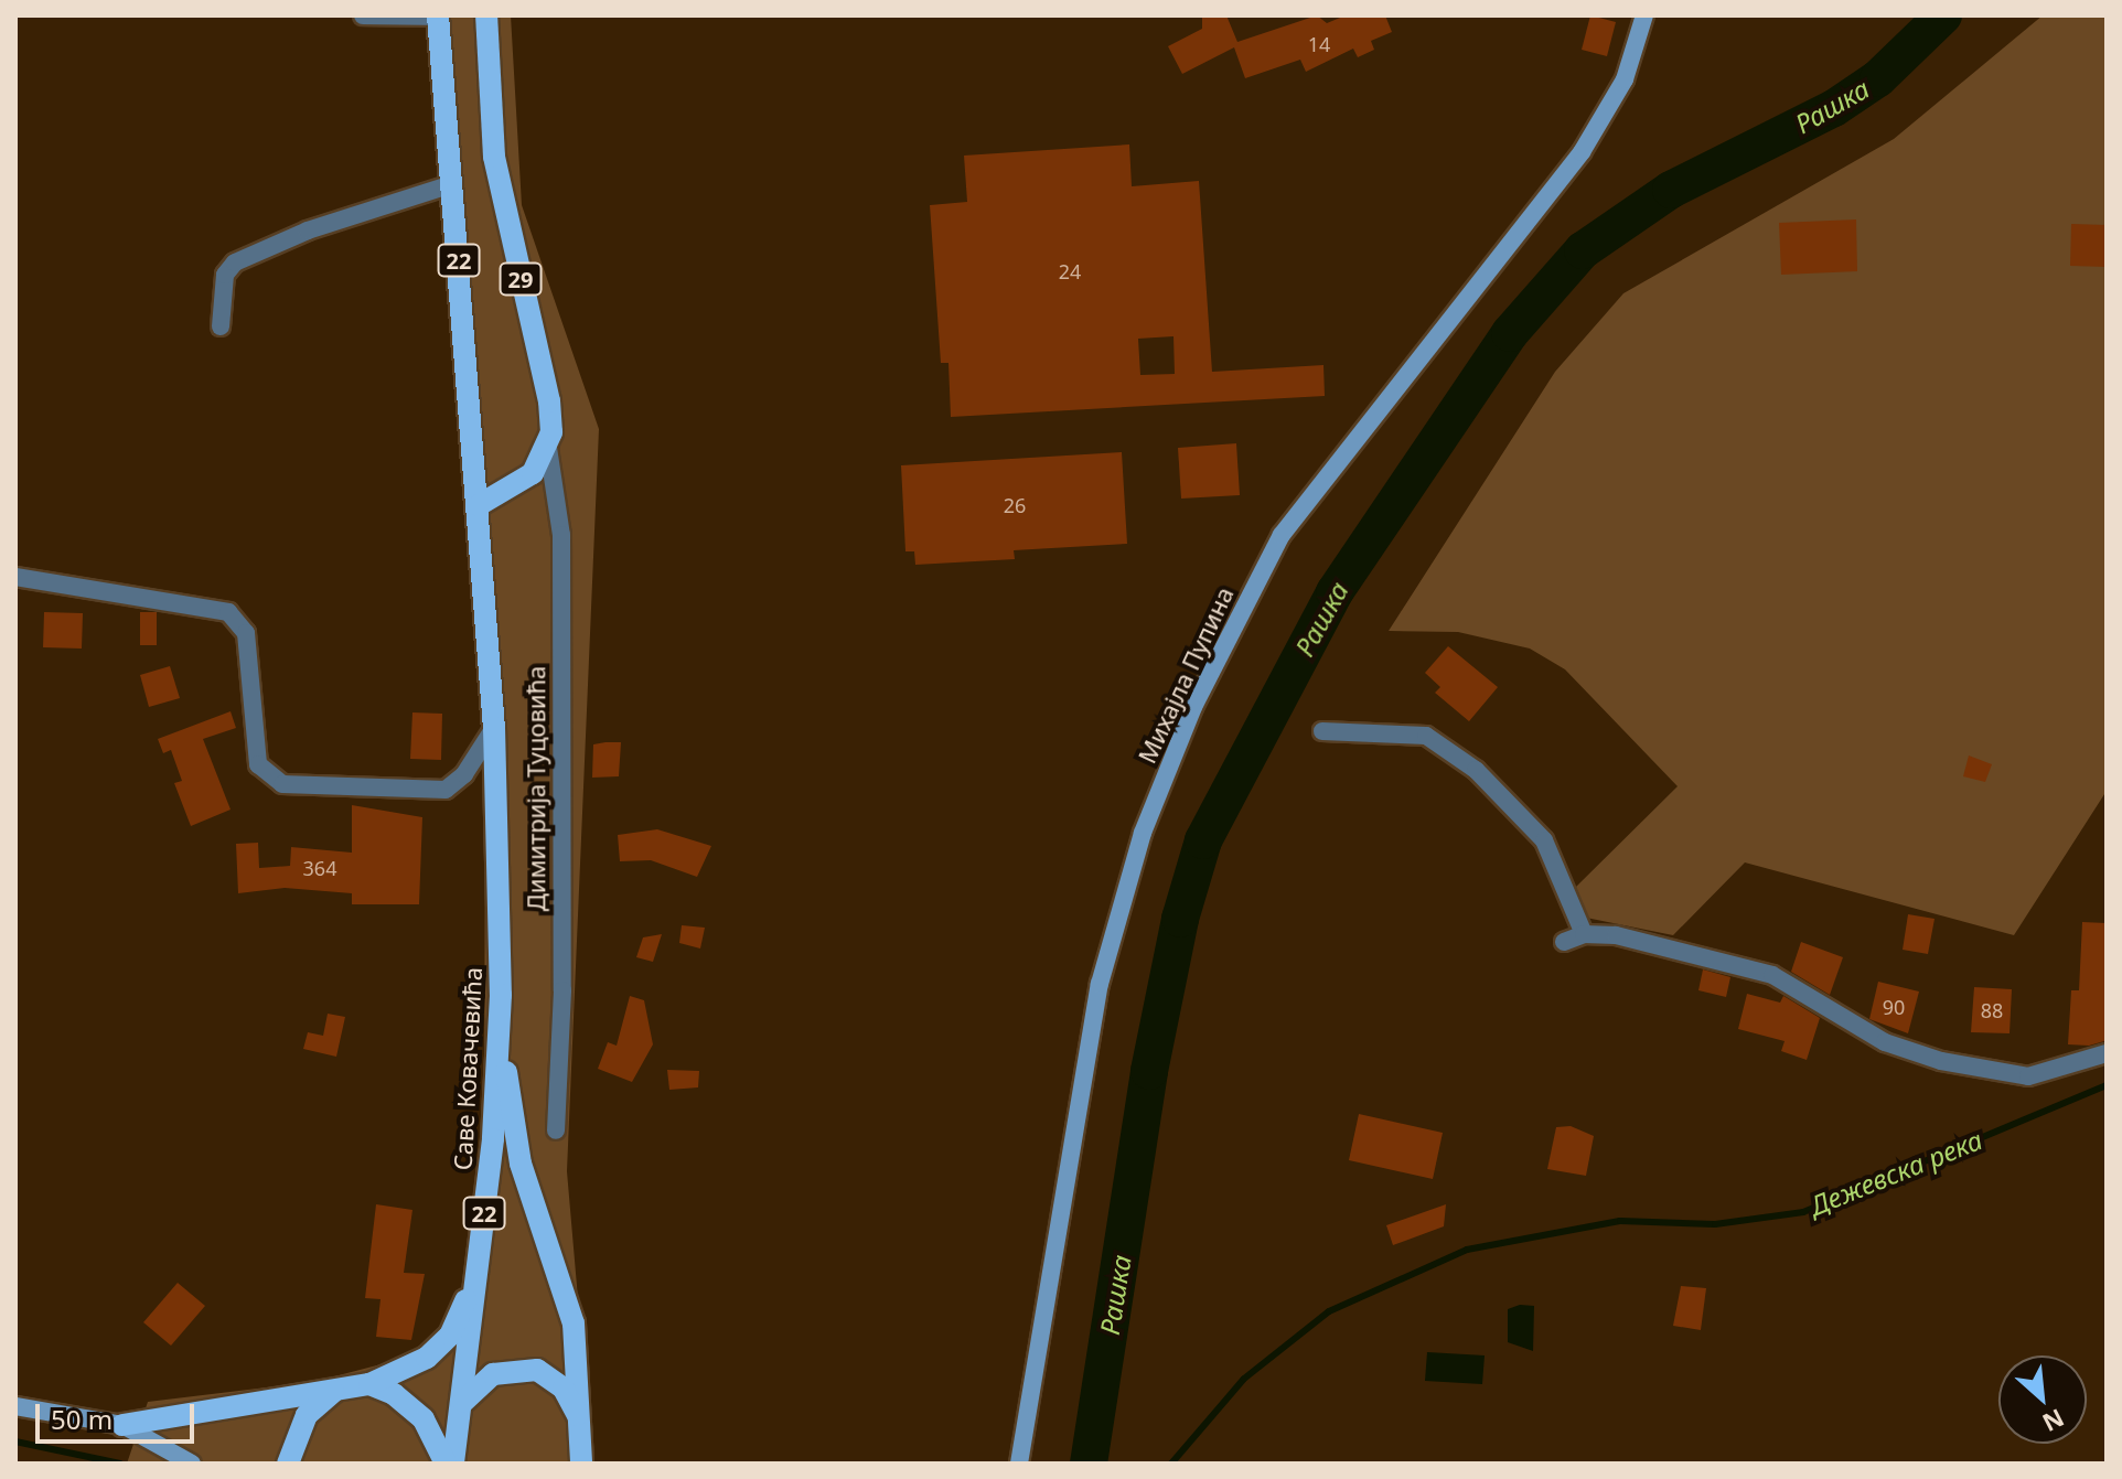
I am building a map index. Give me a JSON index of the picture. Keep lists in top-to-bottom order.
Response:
{
  "streets": {
    "main road": [
      "22",
      "29",
      "Димитрија Туцовића",
      "Саве Ковачевића"
    ],
    "street": ["Михајла Пупина"]
  },
  "water": ["Рашка", "Дежевска река"],
  "house_numbers": [
    "14",
    "24",
    "26",
    "364",
    "90",
    "88"
  ],
  "scale_bar": "50 m",
  "north": "bottom right"
}
